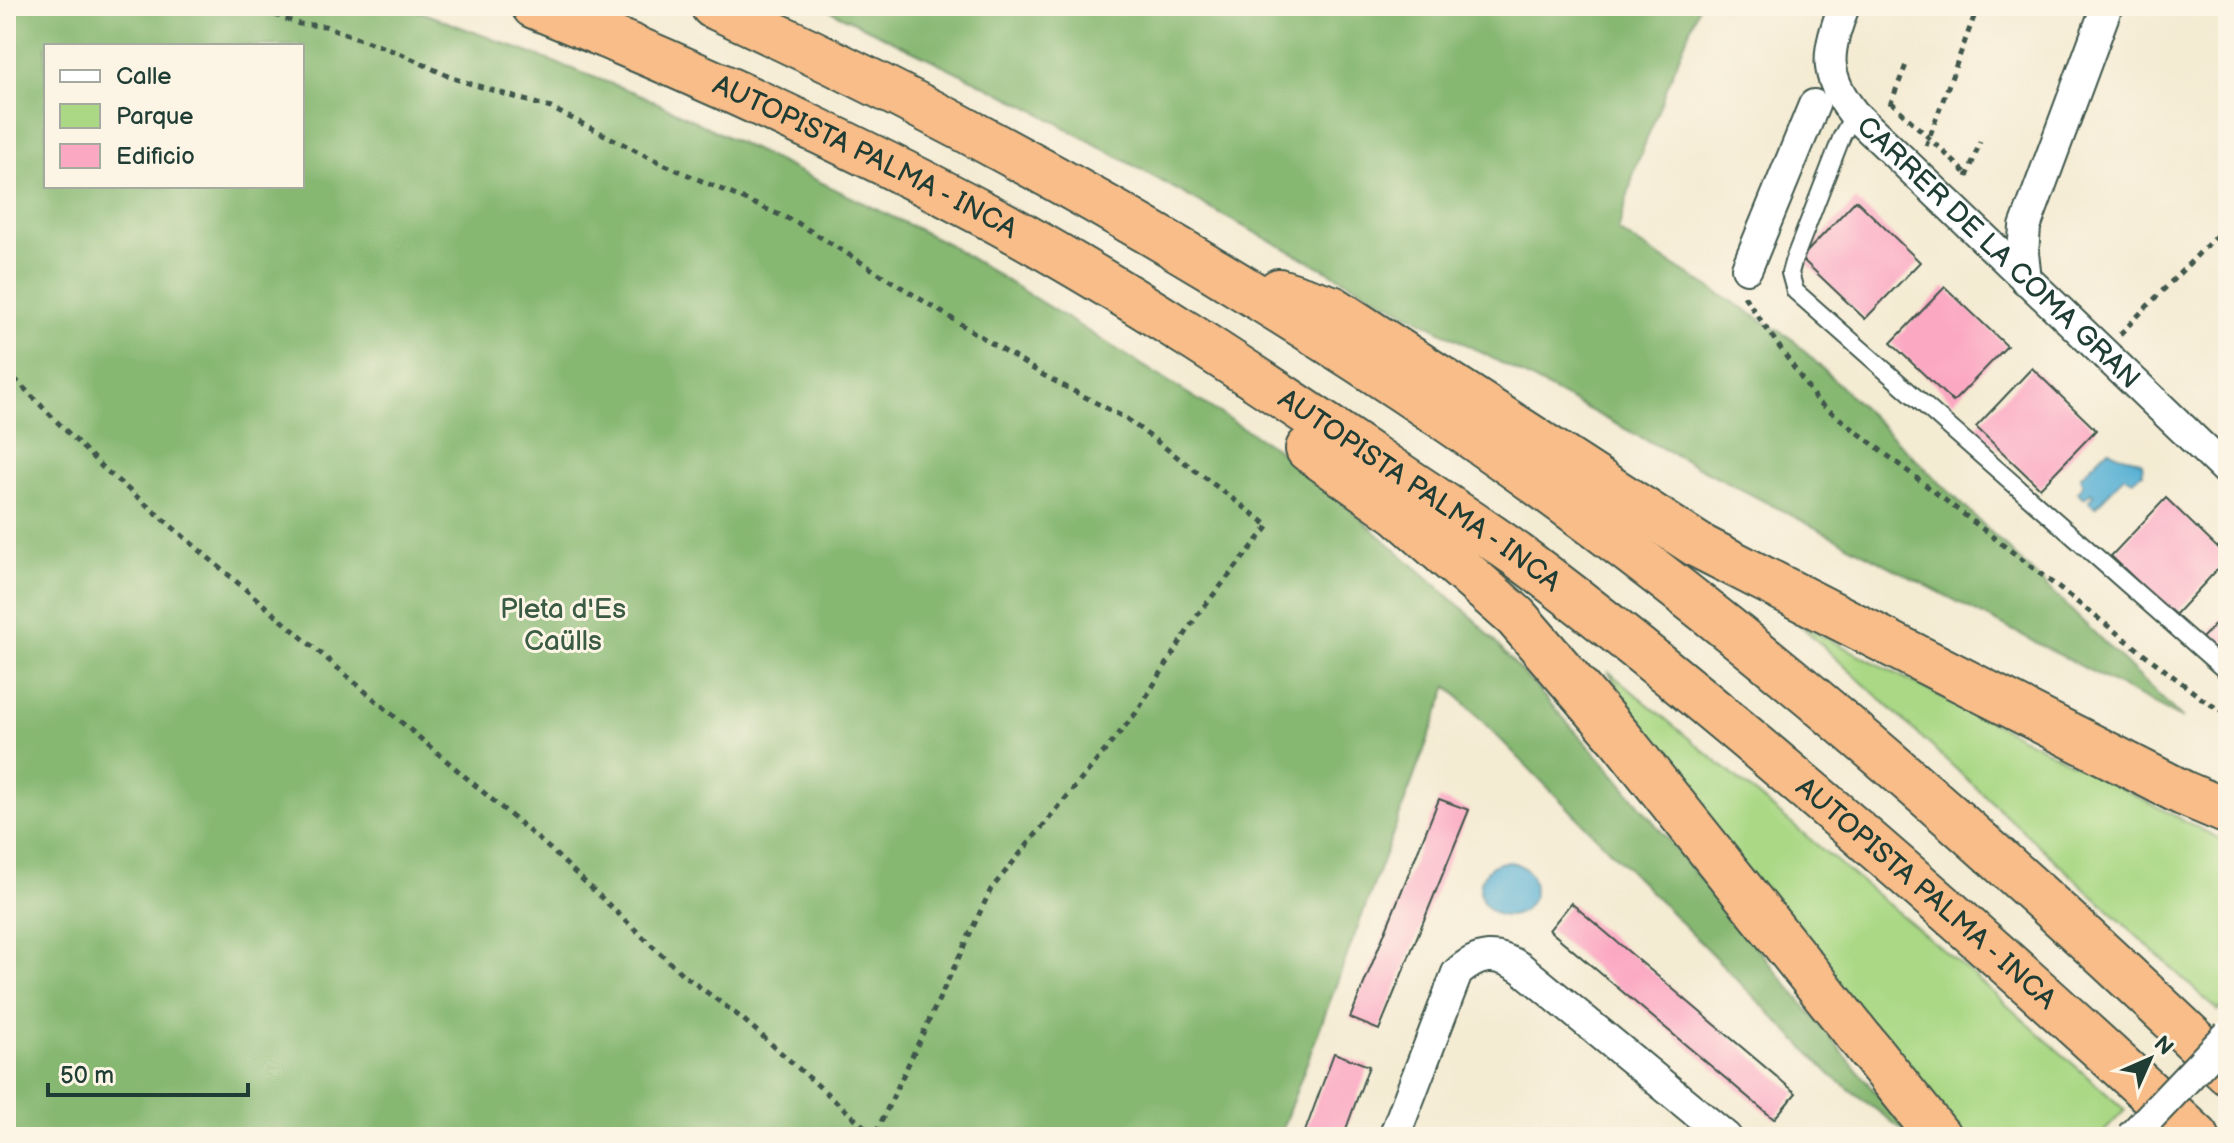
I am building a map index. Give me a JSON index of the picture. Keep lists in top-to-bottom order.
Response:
{
  "streets": {
    "highway": ["AUTOPISTA PALMA - INCA"],
    "street": ["CARRER DE LA COMA GRAN"]
  },
  "parks": ["Pleta d'Es Caülls"],
  "legend": ["Calle", "Parque", "Edificio"],
  "scale_bar": "50 m",
  "north": "top right"
}
